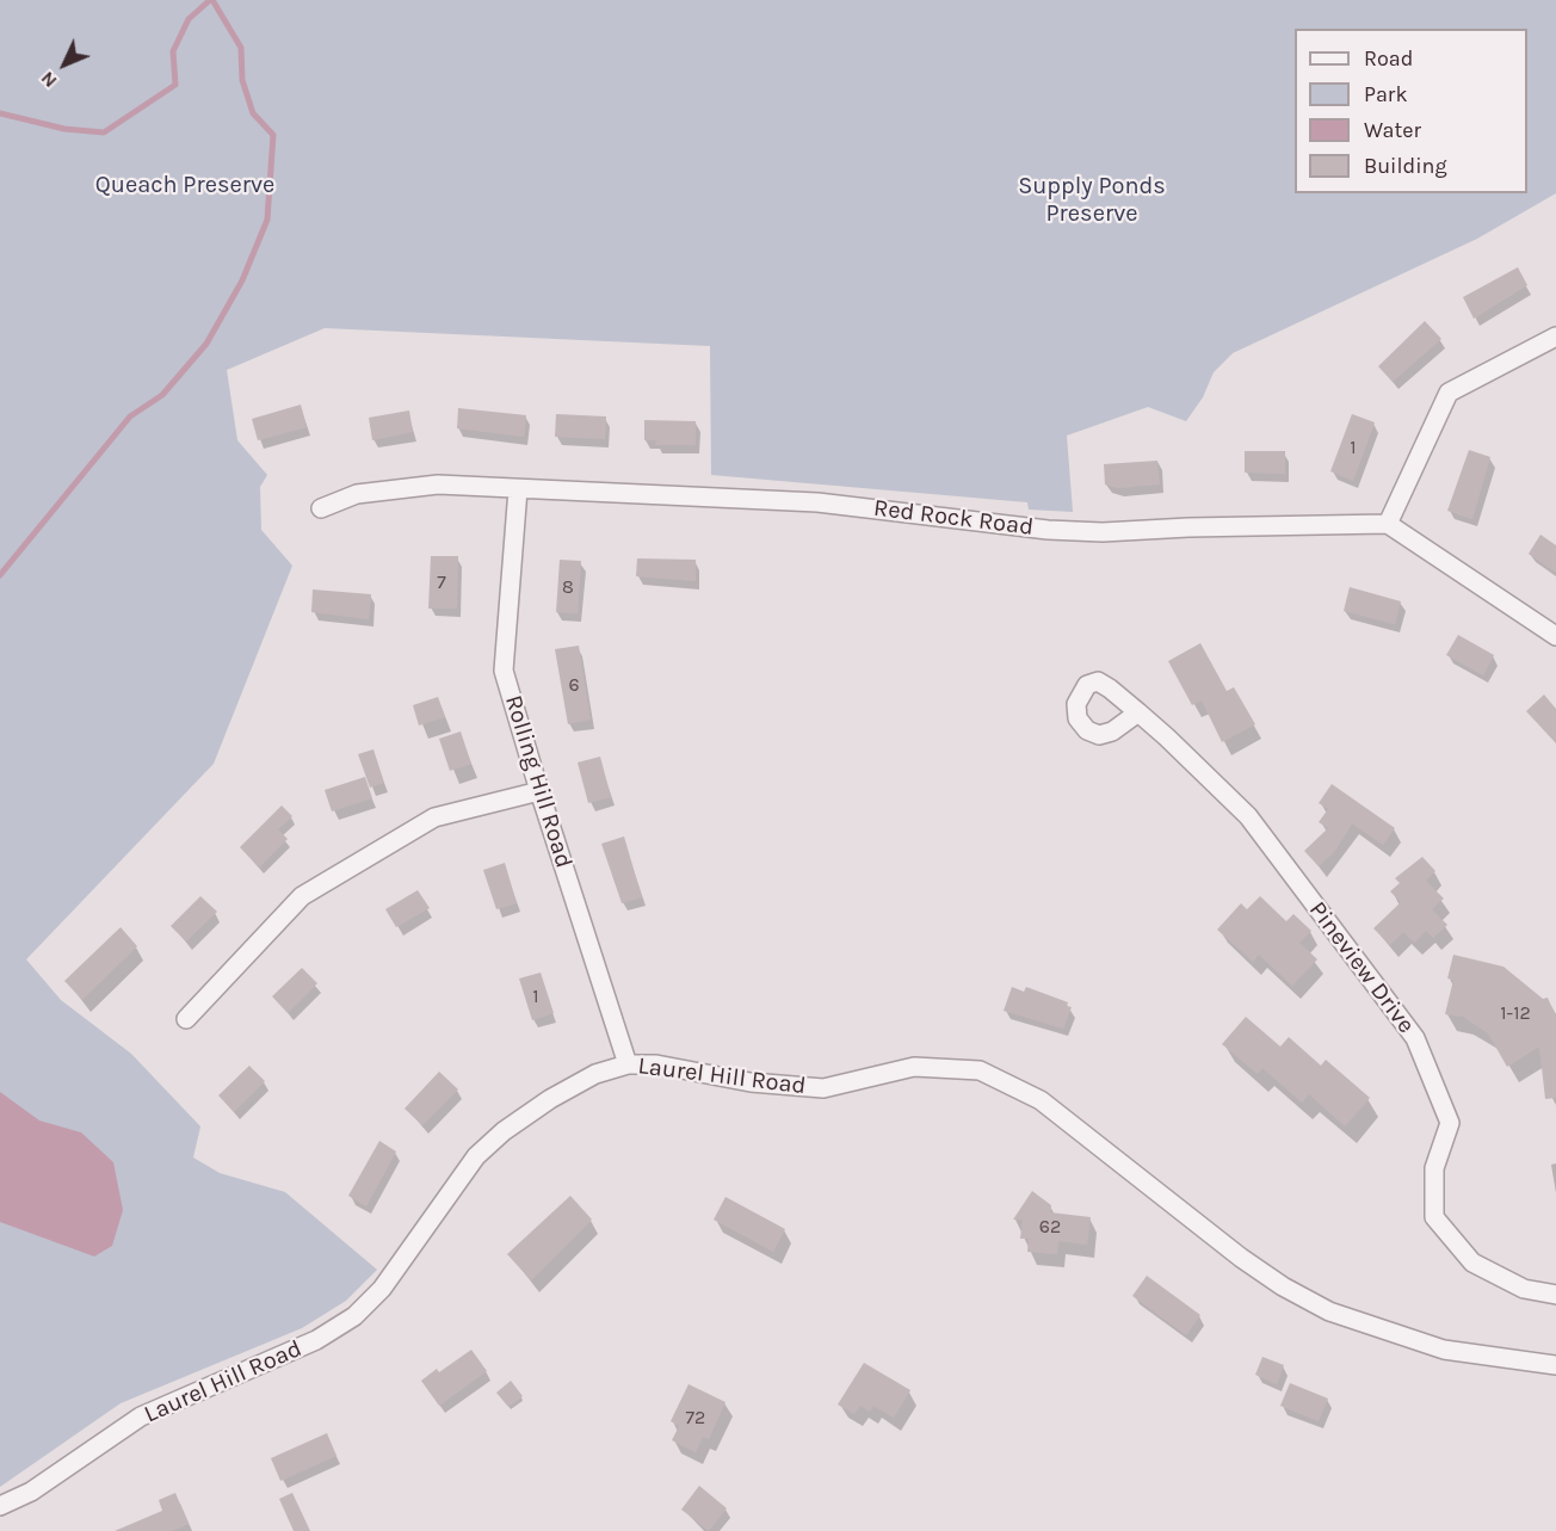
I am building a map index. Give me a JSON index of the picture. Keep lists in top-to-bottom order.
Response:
{
  "streets": {
    "street": [
      "Red Rock Road",
      "Rolling Hill Road",
      "Pineview Drive",
      "Laurel Hill Road"
    ]
  },
  "crossings": [
    ["Red Rock Road", "Rolling Hill Road"],
    ["Rolling Hill Road", "Laurel Hill Road"]
  ],
  "parks": ["Queach Preserve", "Supply Ponds Preserve"],
  "house_numbers": [
    "1",
    "7",
    "8",
    "6",
    "1",
    "1-12",
    "62",
    "72"
  ],
  "legend": [
    "Road",
    "Park",
    "Water",
    "Building"
  ],
  "north": "bottom left"
}
